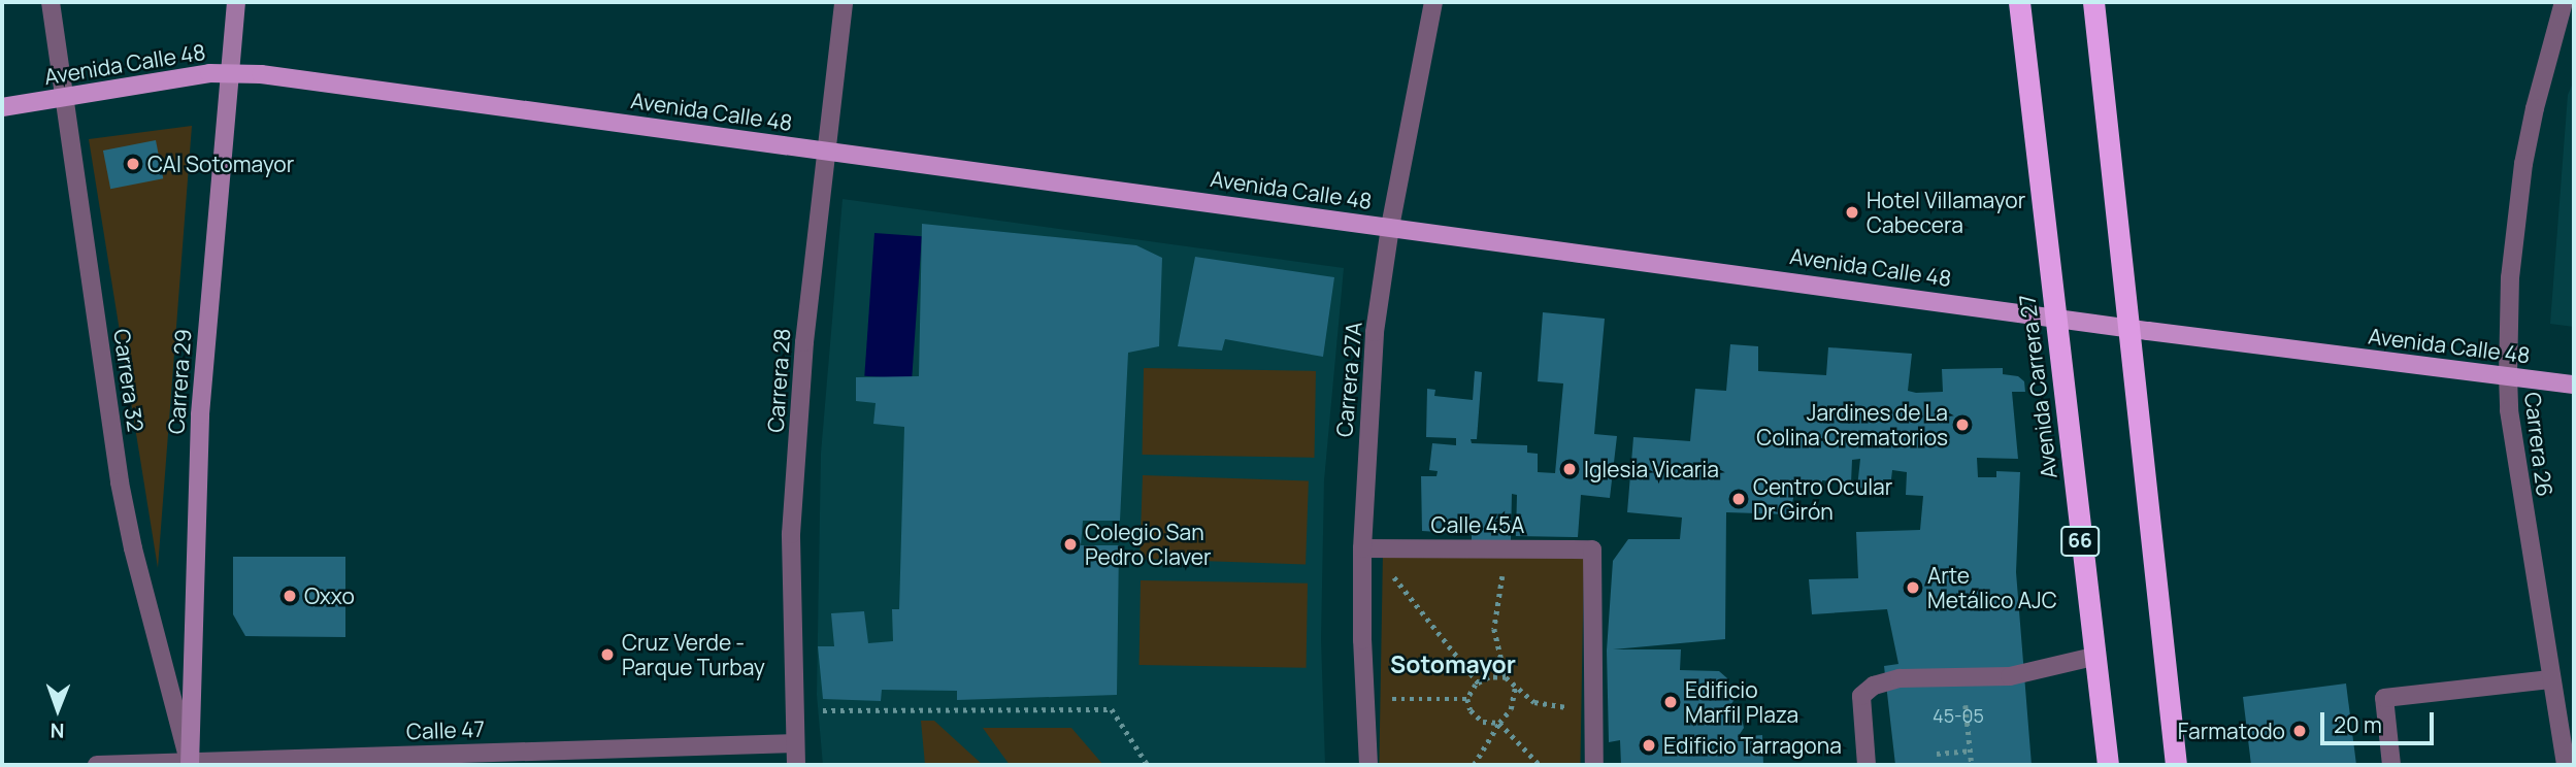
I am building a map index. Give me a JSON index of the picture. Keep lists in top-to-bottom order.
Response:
{
  "streets": {
    "highway": ["Avenida Carrera 27", "66"],
    "main road": ["Avenida Calle 48"],
    "street": [
      "Carrera 27A",
      "Carrera 32",
      "Carrera 28",
      "Carrera 29",
      "Carrera 26",
      "Calle 45A",
      "Calle 47"
    ]
  },
  "crossings": [
    ["Avenida Calle 48", "Carrera 27A"],
    ["Avenida Calle 48", "Carrera 32"],
    ["Avenida Calle 48", "Carrera 28"],
    ["Avenida Calle 48", "Carrera 29"],
    ["Avenida Calle 48", "Avenida Carrera 27"],
    ["Avenida Calle 48", "Carrera 26"],
    ["Carrera 27A", "Calle 45A"],
    ["Carrera 32", "Carrera 29"],
    ["Carrera 32", "Calle 47"],
    ["Carrera 28", "Calle 47"],
    ["Carrera 29", "Calle 47"]
  ],
  "districts": ["Sotomayor"],
  "places": [
    "CAI Sotomayor",
    "Hotel Villamayor Cabecera",
    "Jardines de La Colina Crematorios",
    "Iglesia Vicaria",
    "Centro Ocular Dr Girón",
    "Colegio San Pedro Claver",
    "Arte Metálico AJC",
    "Oxxo",
    "Cruz Verde - Parque Turbay",
    "Edificio Marfil Plaza",
    "Farmatodo",
    "Edificio Tarragona"
  ],
  "house_numbers": ["45-05"],
  "scale_bar": "20 m",
  "north": "bottom"
}
